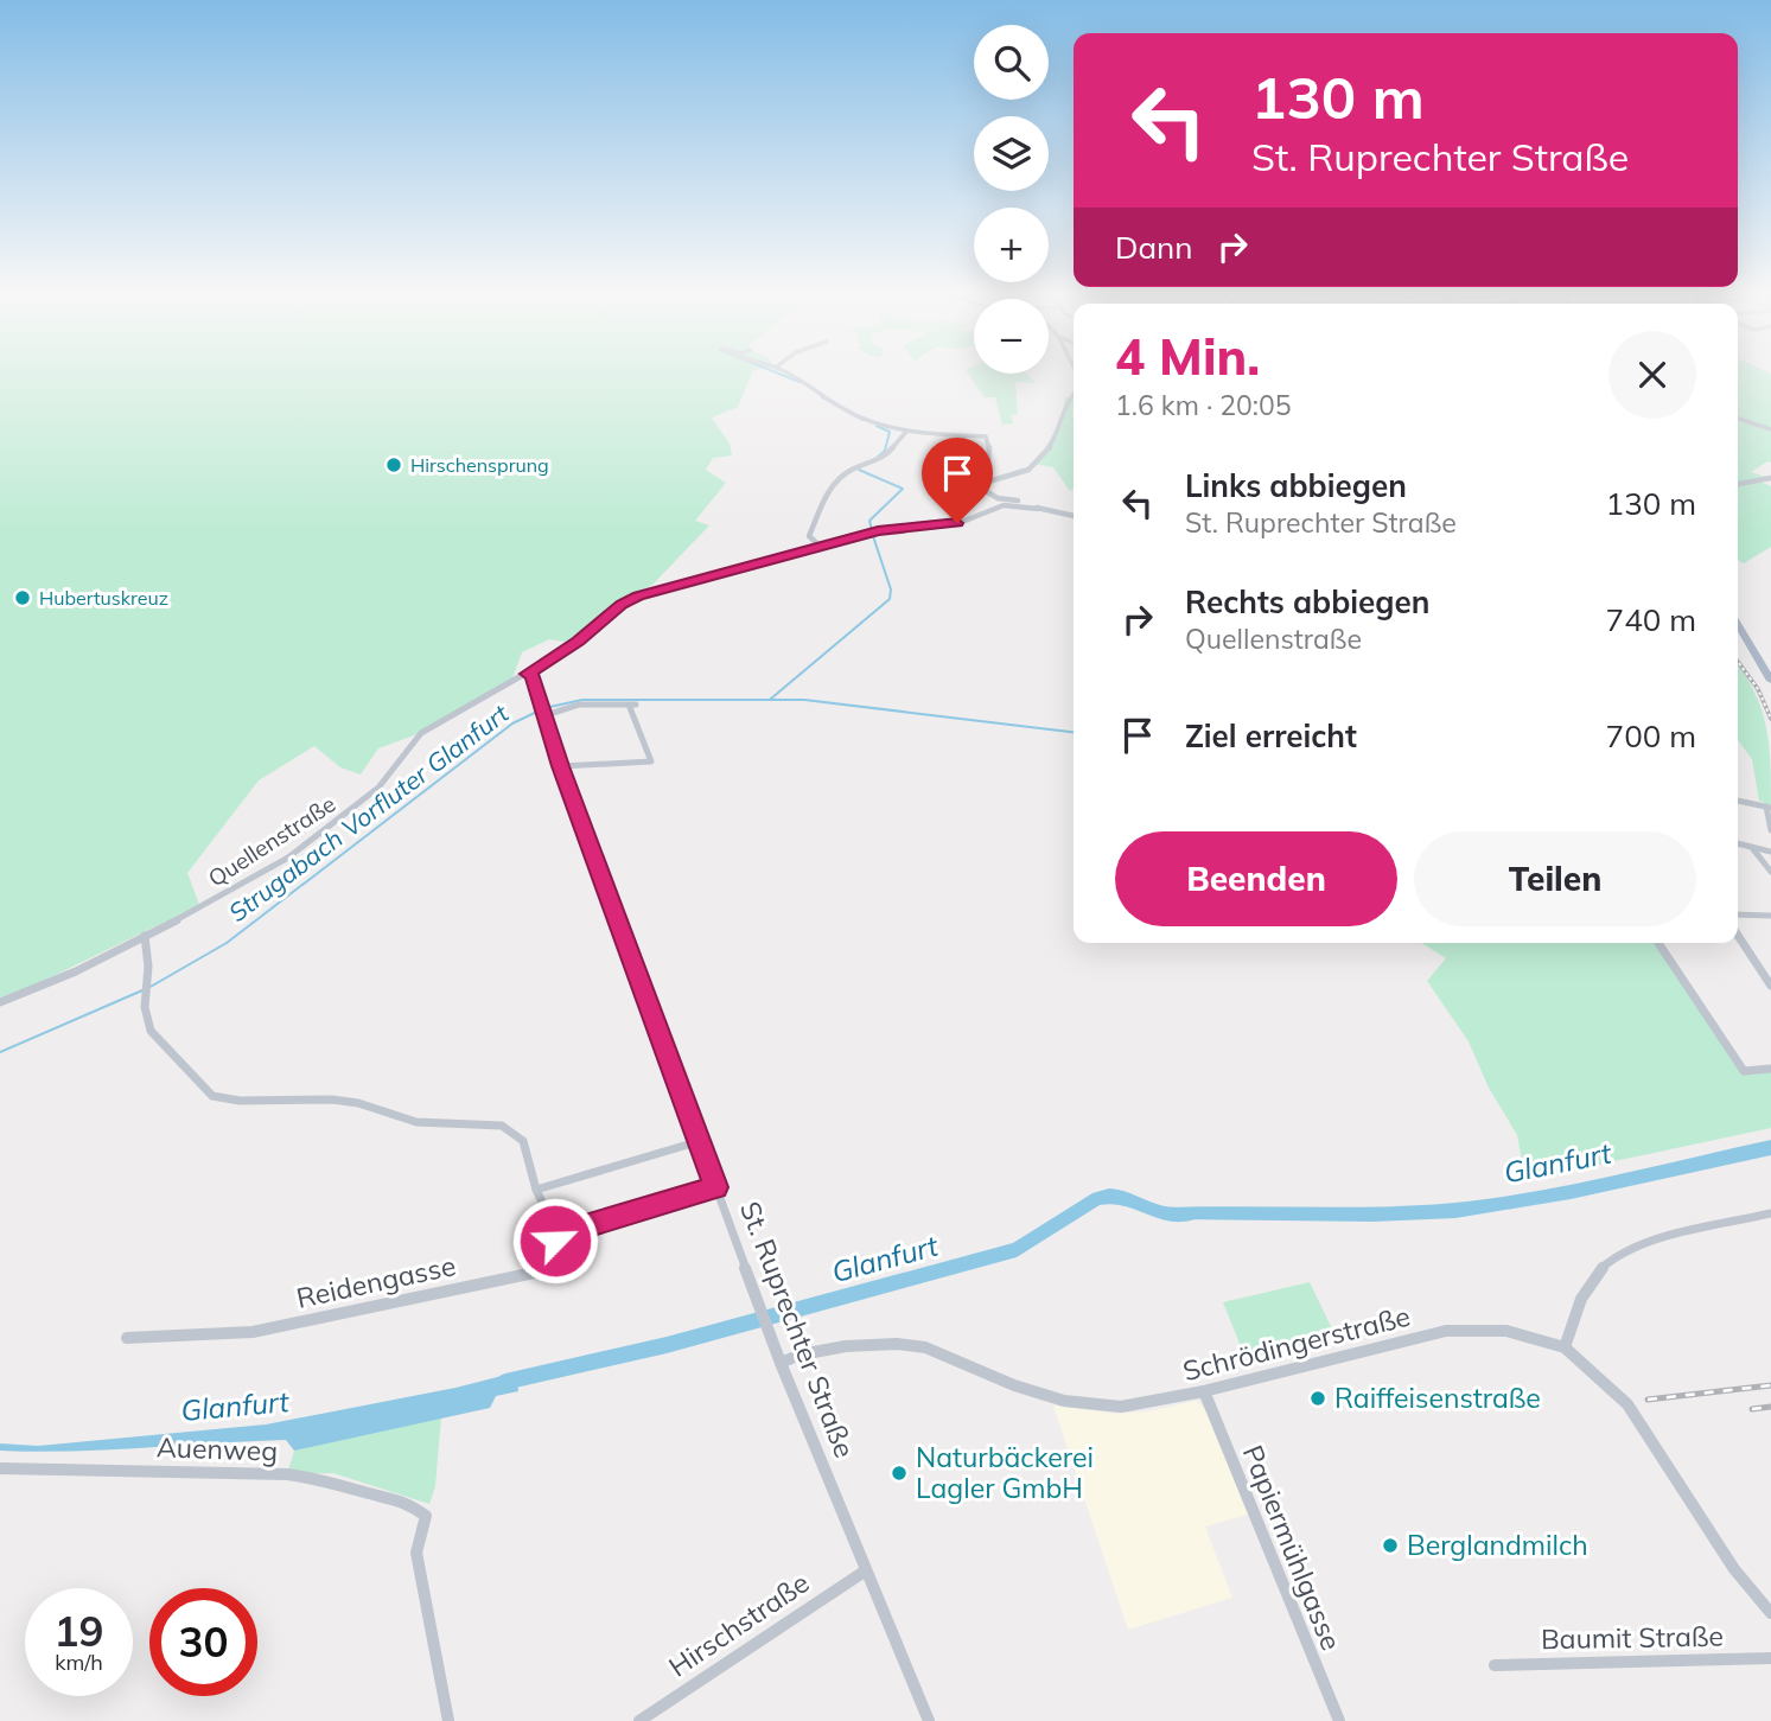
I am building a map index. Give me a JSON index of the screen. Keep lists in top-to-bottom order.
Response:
{
  "streets": {
    "street": [
      "Quellenstraße",
      "Reidengasse",
      "St. Ruprechter Straße",
      "Schrödingerstraße",
      "Auenweg",
      "Papiermühlgasse",
      "Hirschstraße",
      "Baumit Straße"
    ]
  },
  "crossings": [
    ["Quellenstraße", "St. Ruprechter Straße"],
    ["St. Ruprechter Straße", "Schrödingerstraße"],
    ["St. Ruprechter Straße", "Hirschstraße"],
    ["Schrödingerstraße", "Papiermühlgasse"]
  ],
  "water": ["Strugabach Vorfluter Glanfurt", "Glanfurt"],
  "places": [
    "Hirschensprung",
    "Hubertuskreuz",
    "Raiffeisenstraße",
    "Naturbäckerei Lagler GmbH",
    "Berglandmilch"
  ],
  "page": {
    "map_buttons": ["+", "−"],
    "turn": ["130 m", "St. Ruprechter Straße"],
    "then": "Dann",
    "heading": ["4 Min.", "1.6 km · 20:05"],
    "list": [
      {
        "name": "Links abbiegen",
        "note": "St. Ruprechter Straße",
        "value": "130 m"
      },
      {
        "name": "Rechts abbiegen",
        "note": "Quellenstraße",
        "value": "740 m"
      },
      {
        "name": "Ziel erreicht",
        "value": "700 m"
      }
    ],
    "buttons": ["Beenden", "Teilen"],
    "speed": "19 km/h",
    "limit": "30"
  }
}
